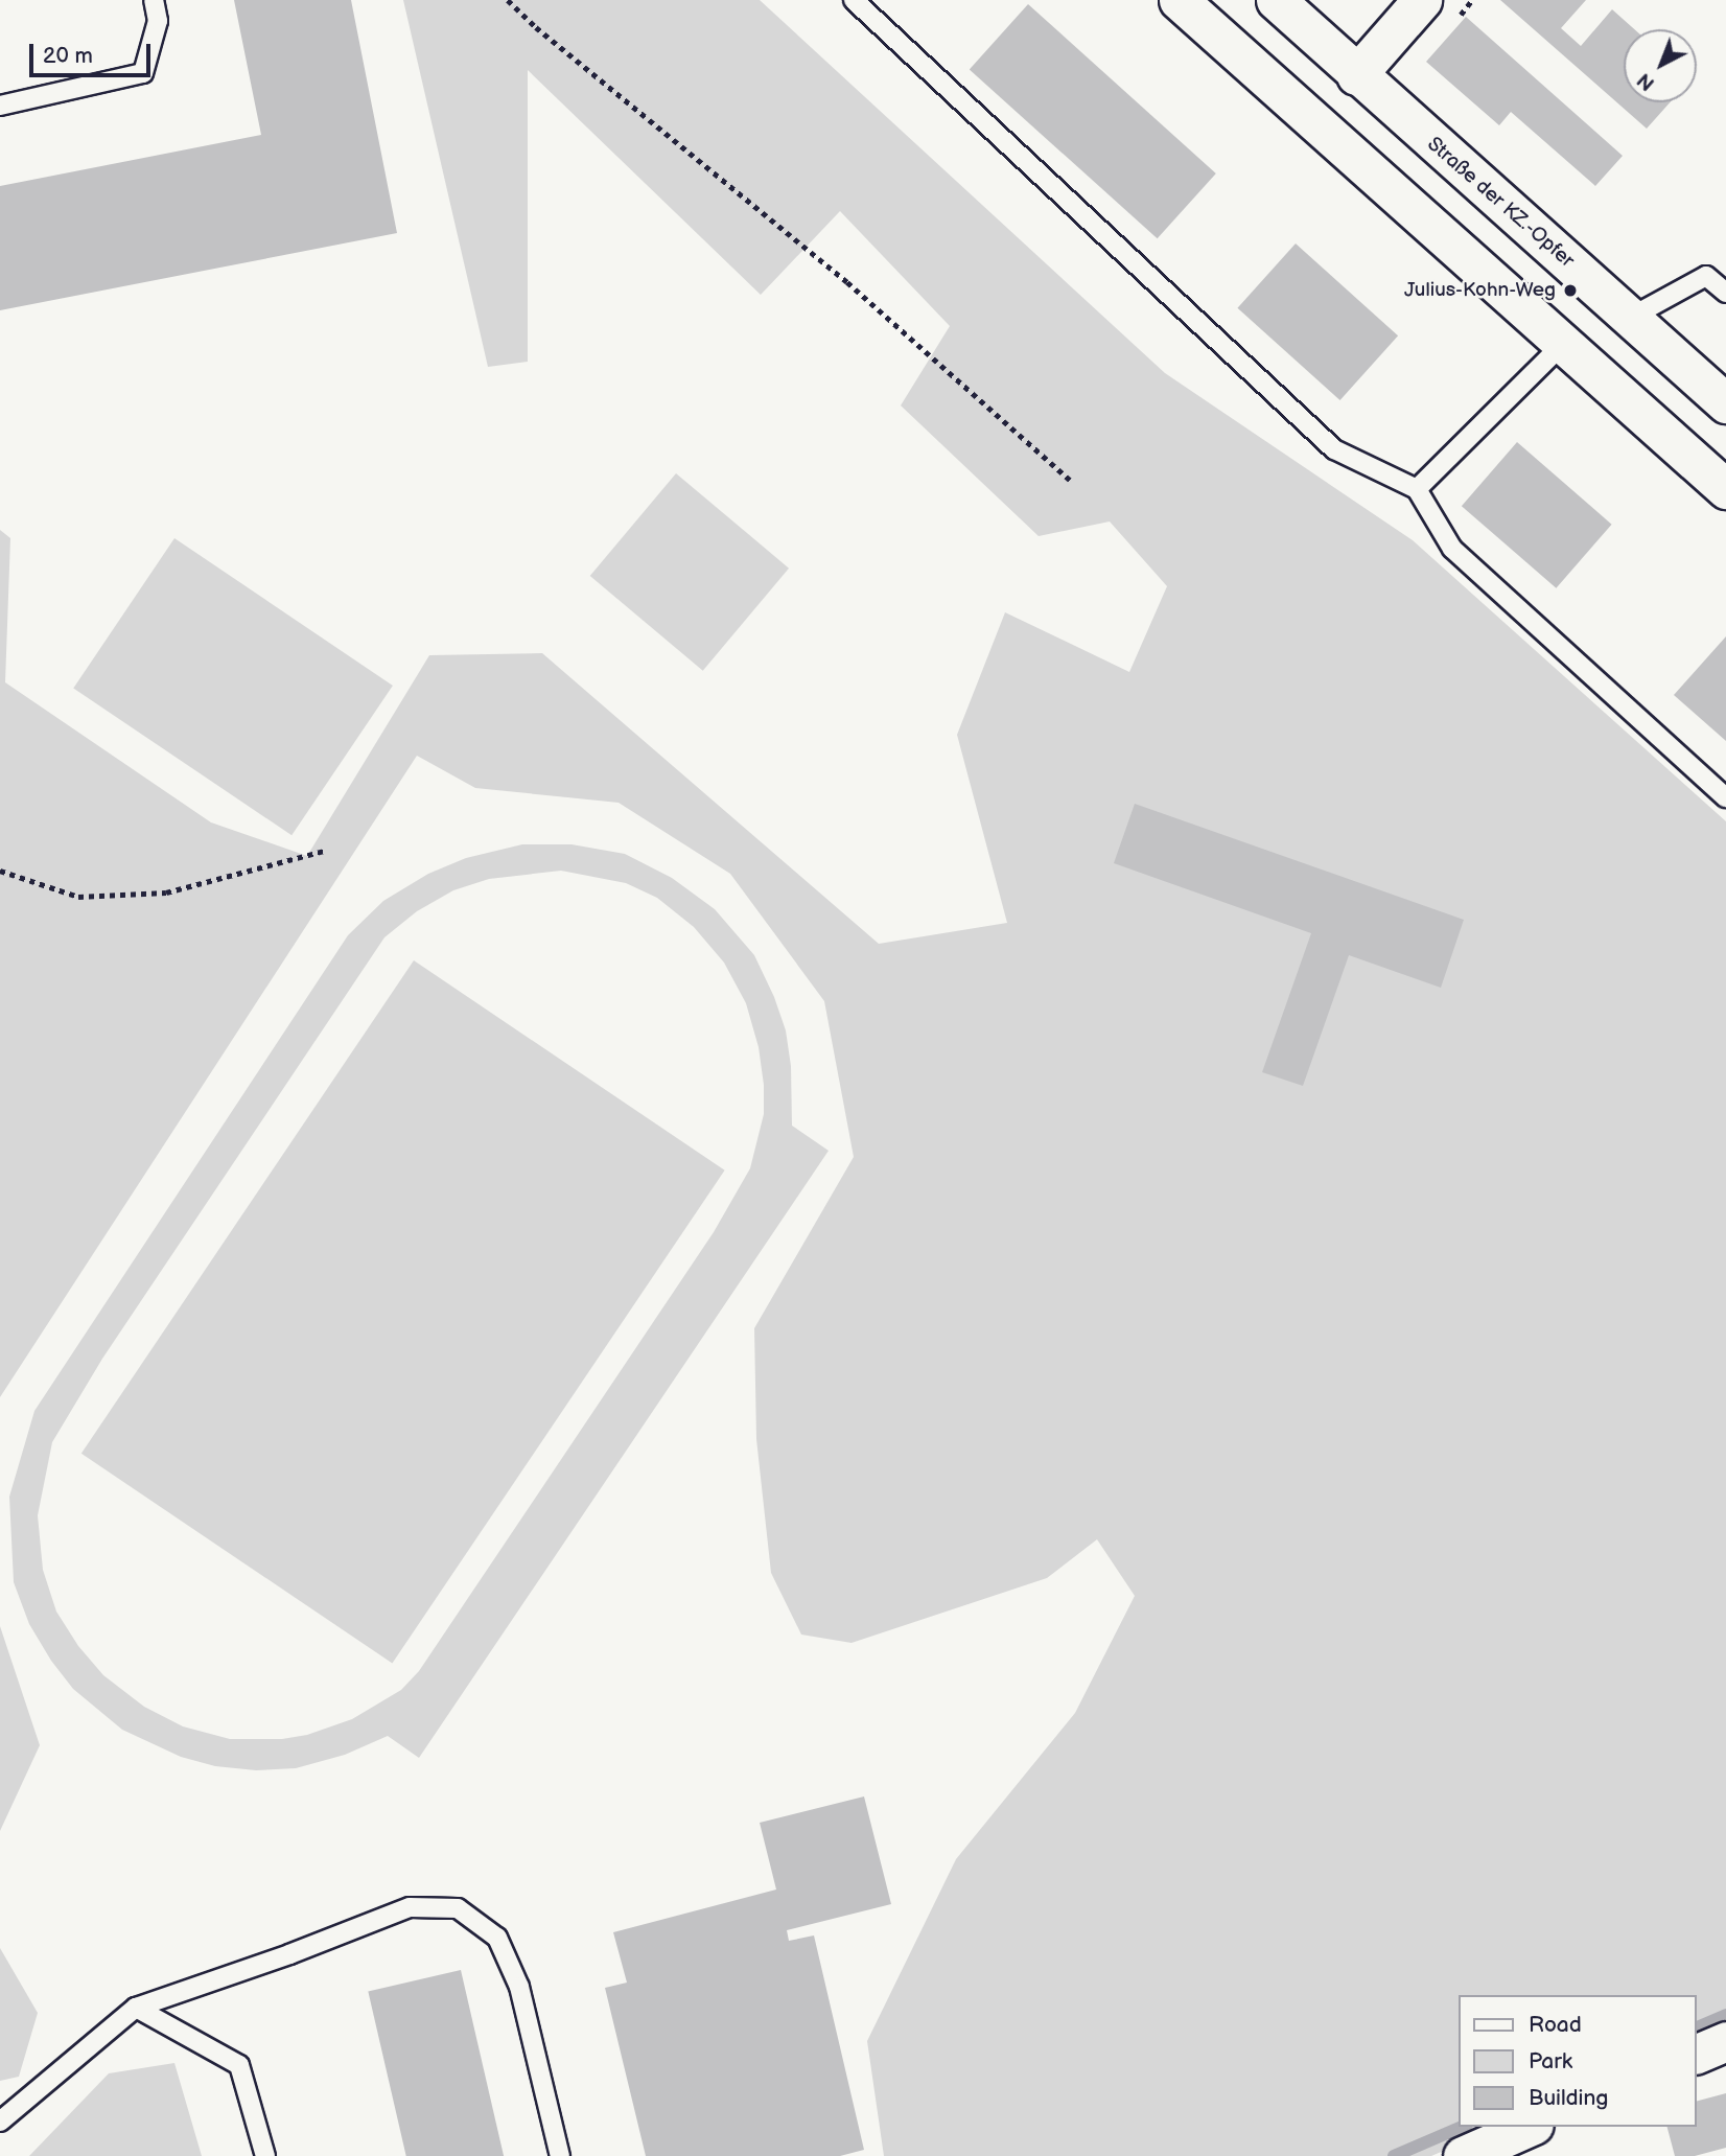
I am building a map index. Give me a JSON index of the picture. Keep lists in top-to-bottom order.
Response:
{
  "streets": {
    "street": ["Straße der KZ.-Opfer"]
  },
  "places": ["Julius-Kohn-Weg"],
  "legend": ["Road", "Park", "Building"],
  "scale_bar": "20 m",
  "north": "bottom left"
}
